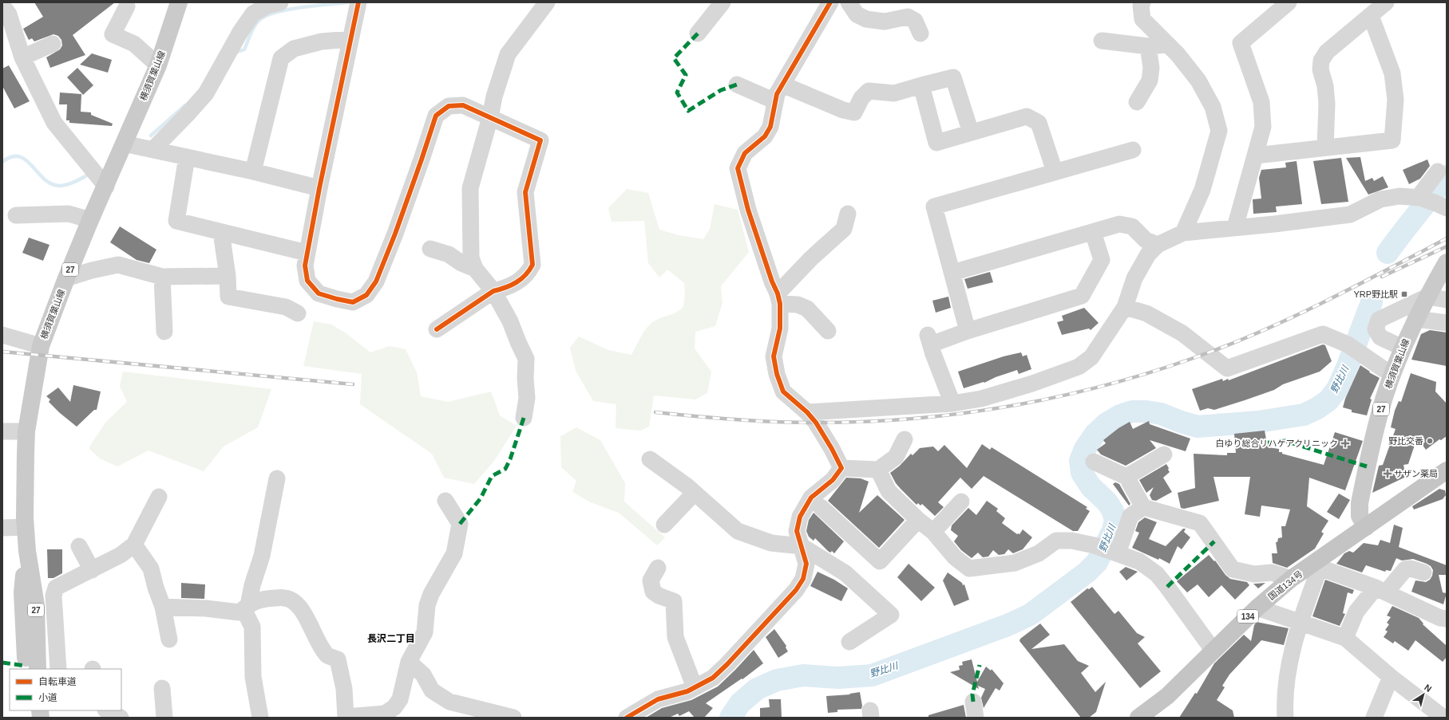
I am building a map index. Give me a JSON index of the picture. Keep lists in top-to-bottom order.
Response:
{
  "streets": {
    "highway": ["国道134号", "134"],
    "main road": ["横須賀葉山線", "27"]
  },
  "crossings": [
    ["横須賀葉山線", "国道134号"]
  ],
  "districts": ["長沢二丁目"],
  "water": ["野比川"],
  "places": {
    "transit": ["YRP野比駅"],
    "other": ["野比交番"],
    "health": ["白ゆり総合リハケアクリニック", "サザン薬局"]
  },
  "legend": ["自転車道", "小道"],
  "north": "top right"
}
